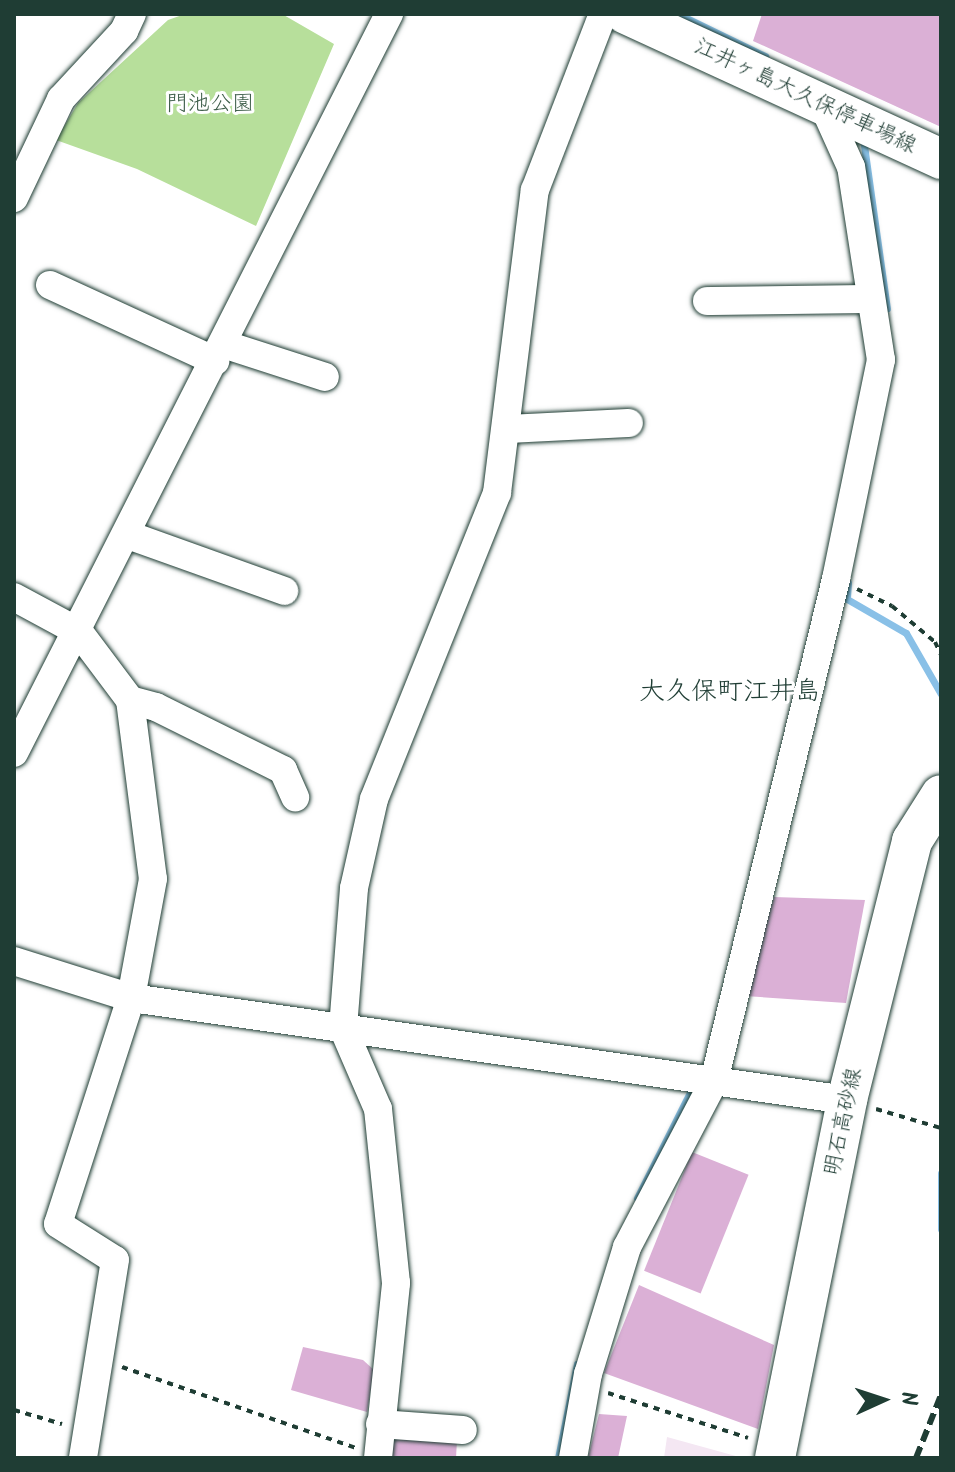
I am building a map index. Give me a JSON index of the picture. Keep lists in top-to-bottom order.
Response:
{
  "streets": {
    "main road": ["江井ヶ島大久保停車場線", "明石高砂線"]
  },
  "districts": ["大久保町江井島"],
  "parks": ["門池公園"],
  "north": "right"
}
